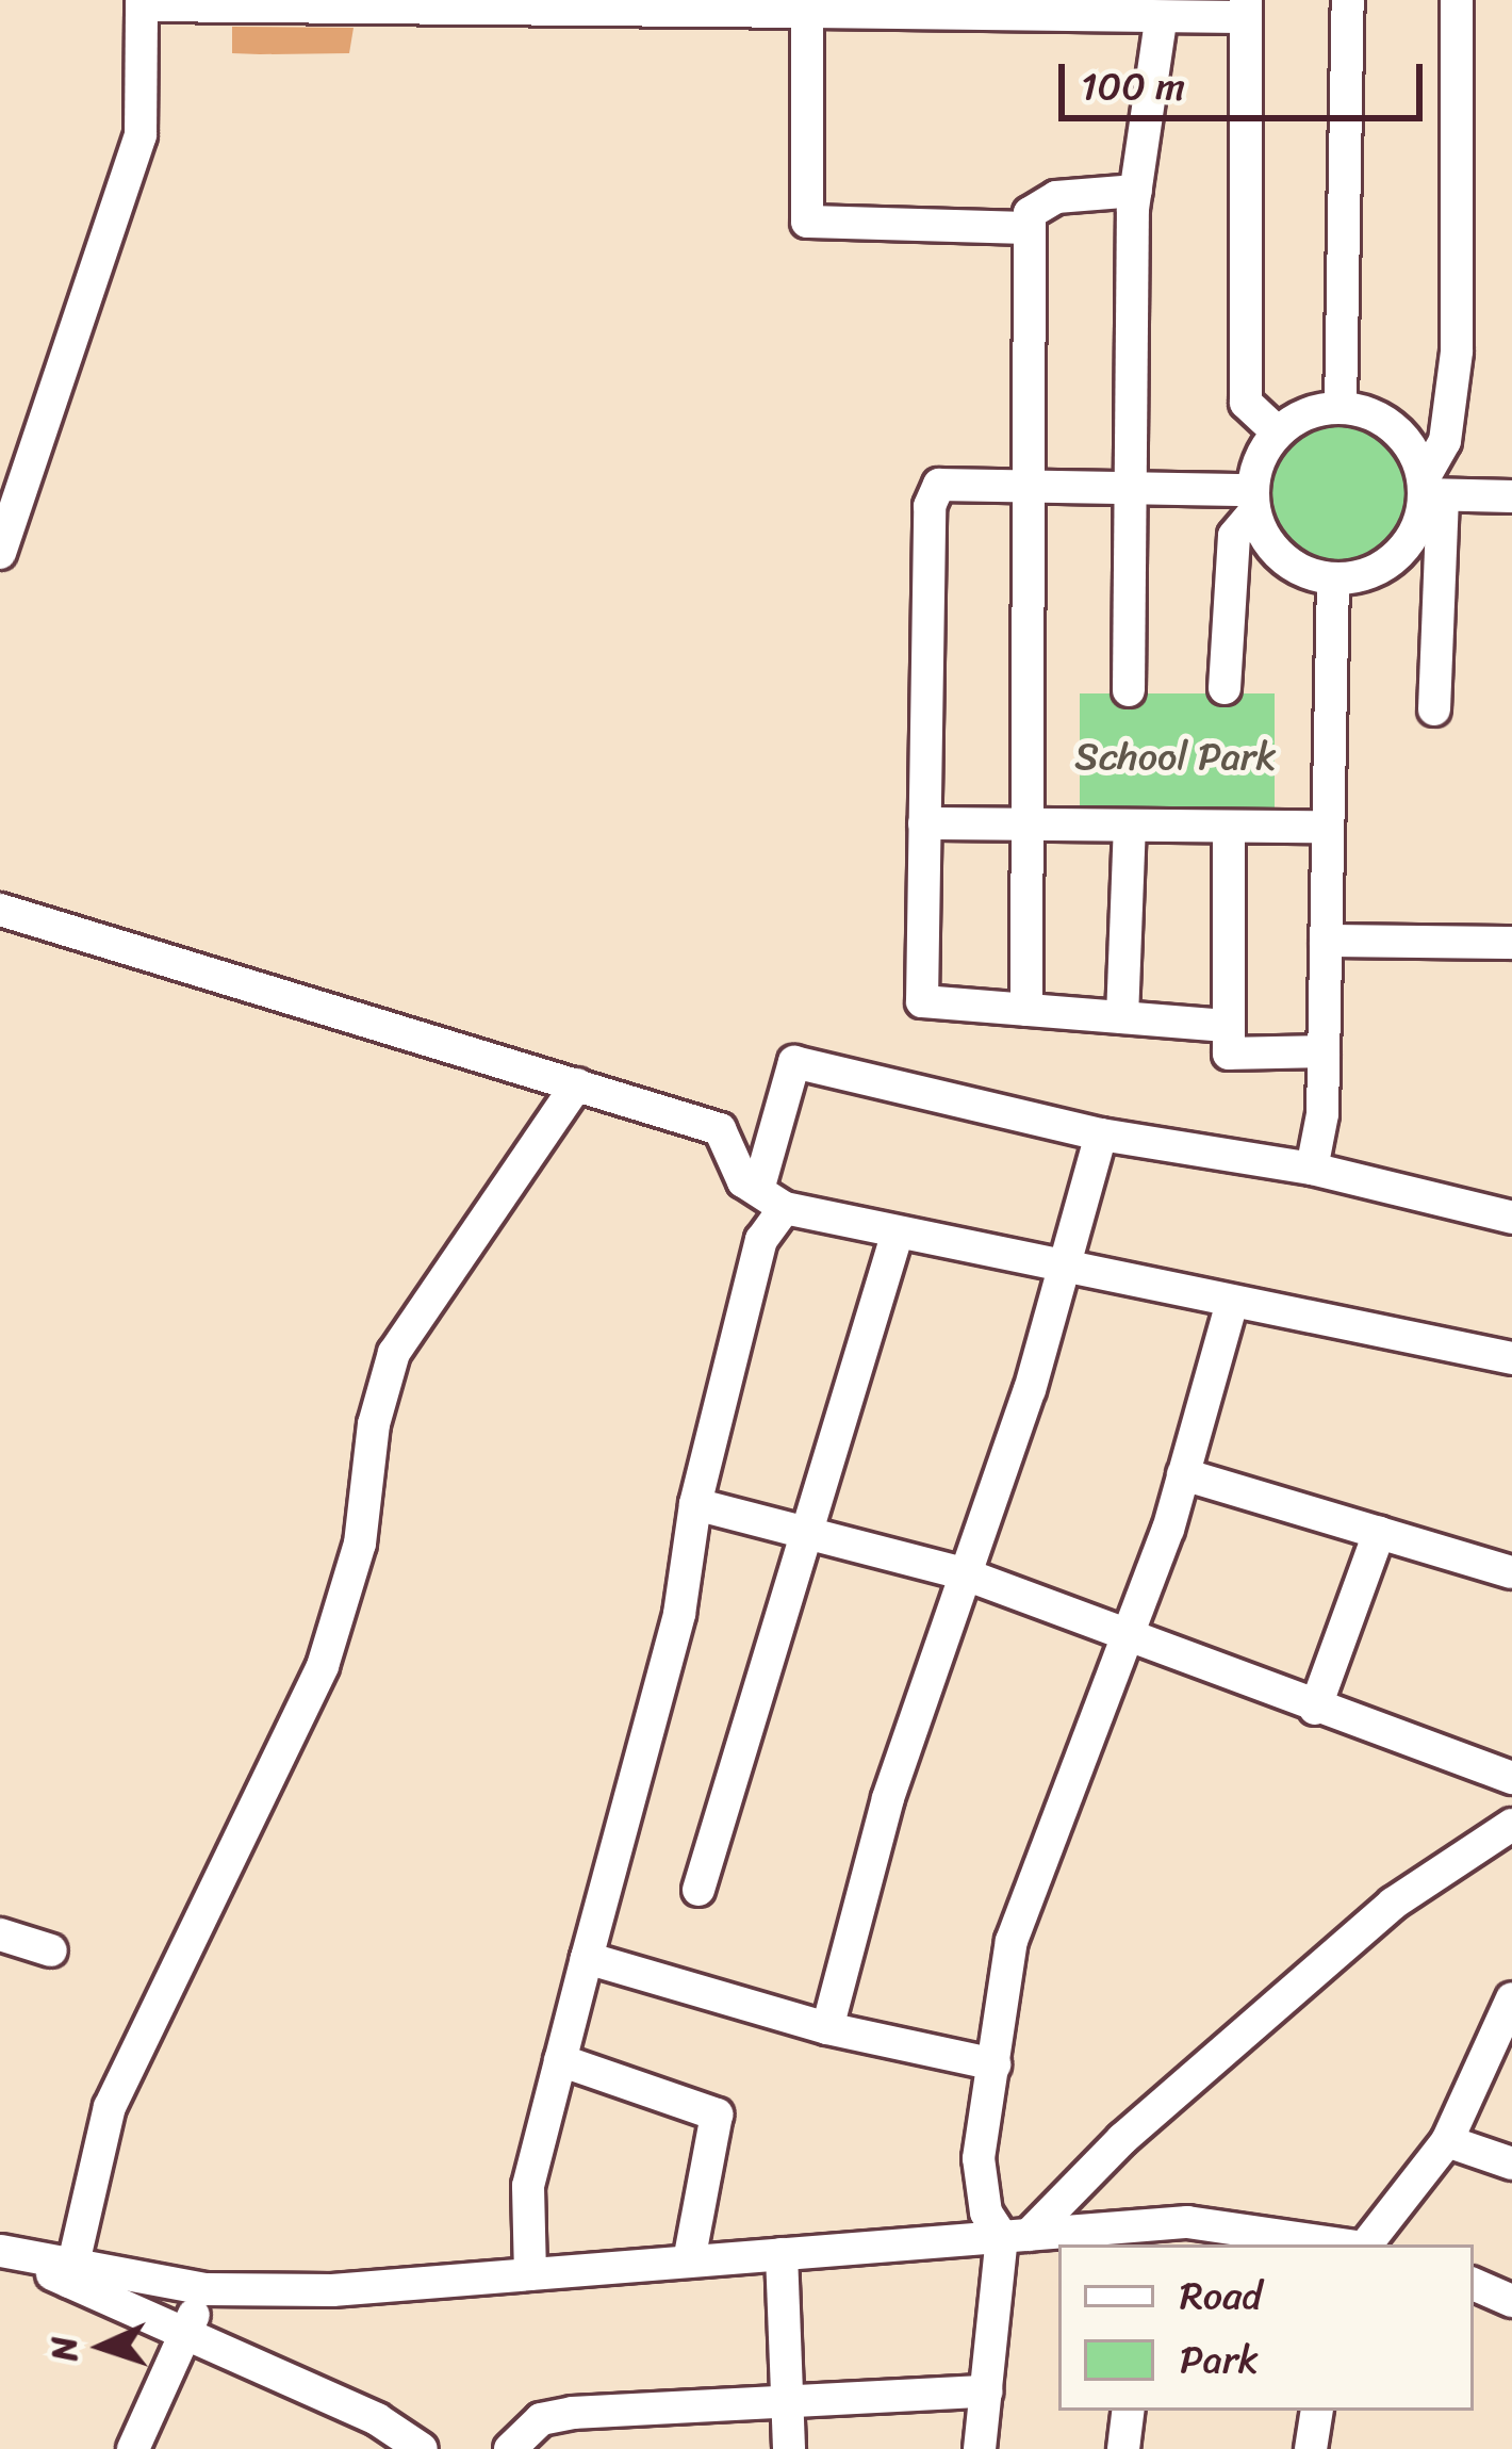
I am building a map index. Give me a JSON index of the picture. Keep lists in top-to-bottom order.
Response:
{
  "parks": ["School Park"],
  "legend": ["Road", "Park"],
  "scale_bar": "100 m",
  "north": "left"
}
